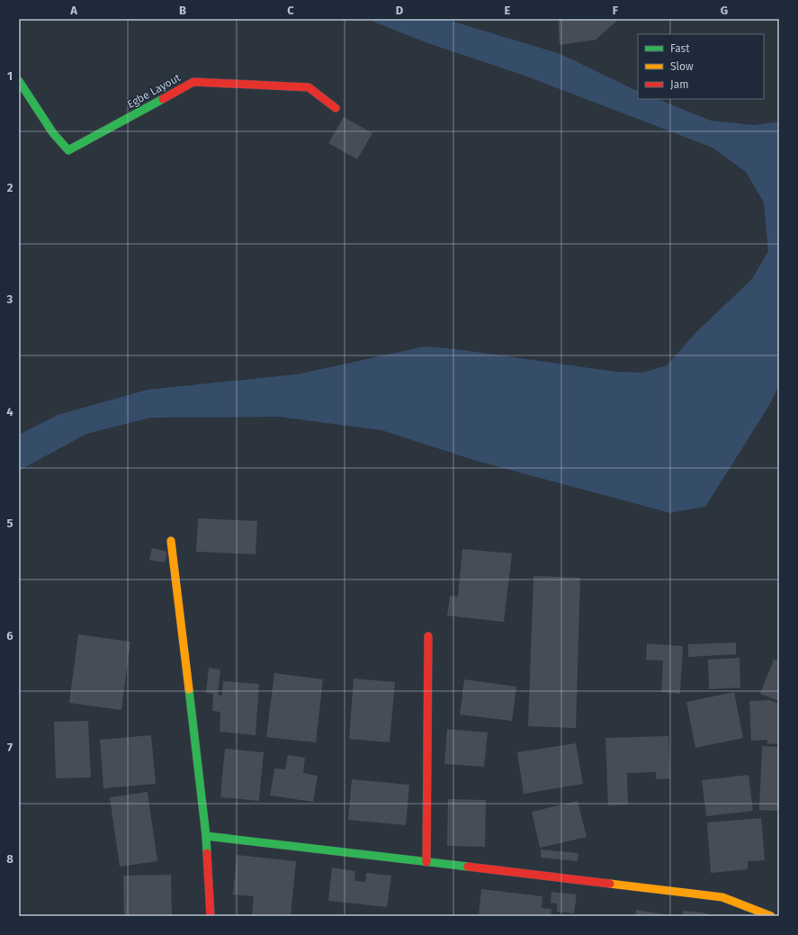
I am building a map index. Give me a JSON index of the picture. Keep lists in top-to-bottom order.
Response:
{
  "streets": {
    "street": ["Egbe Layout"]
  },
  "legend": ["Fast", "Slow", "Jam"],
  "grid": {
    "columns": [
      "A",
      "B",
      "C",
      "D",
      "E",
      "F",
      "G"
    ],
    "rows": [
      "1",
      "2",
      "3",
      "4",
      "5",
      "6",
      "7",
      "8"
    ]
  }
}
